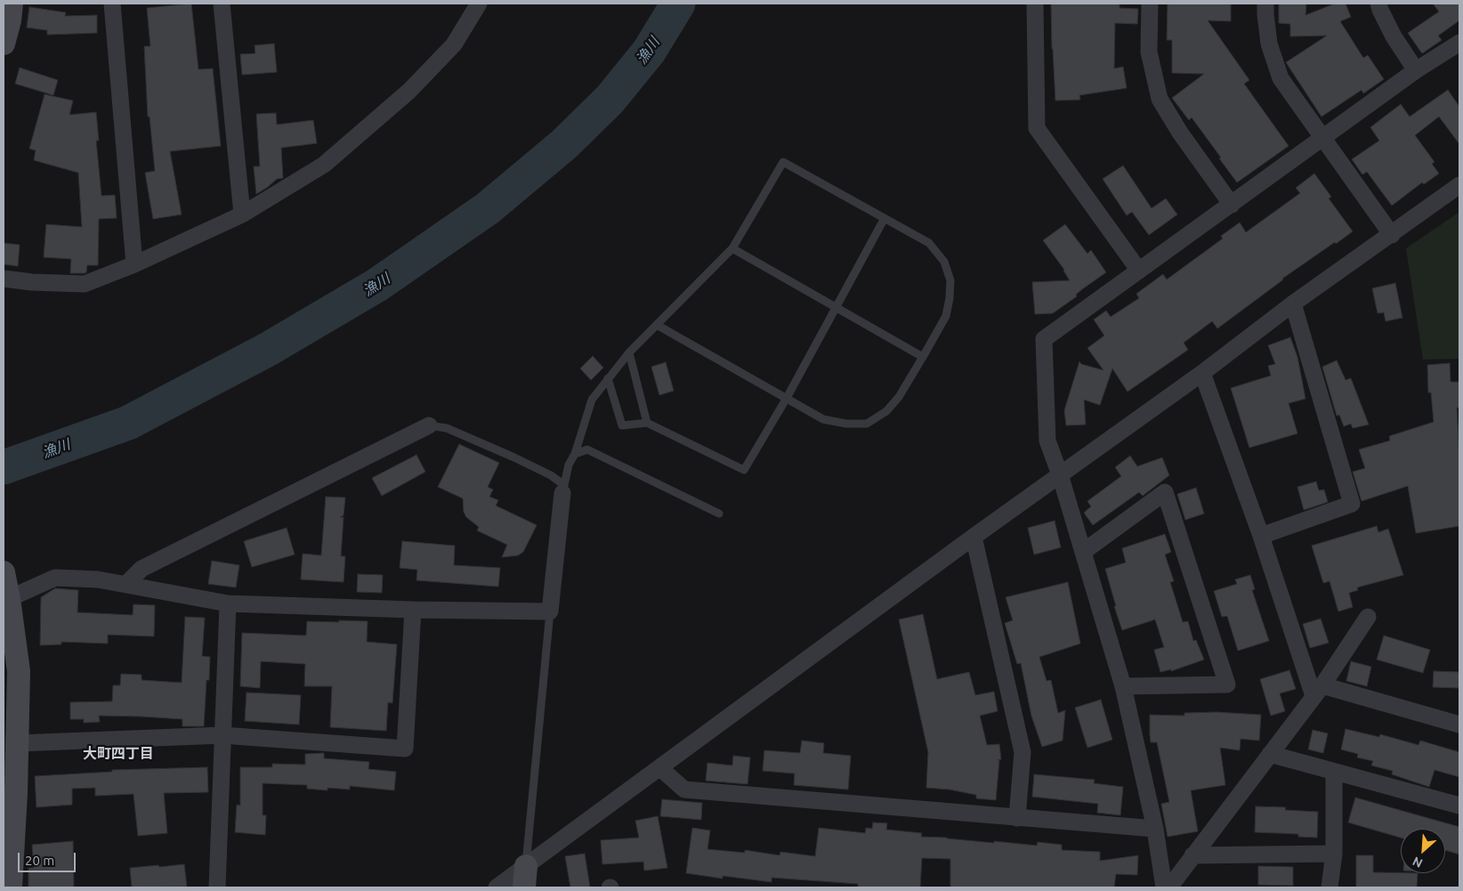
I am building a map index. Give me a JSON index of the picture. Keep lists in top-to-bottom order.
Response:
{
  "districts": ["大町四丁目"],
  "water": ["漁川"],
  "scale_bar": "20 m",
  "north": "bottom left"
}
